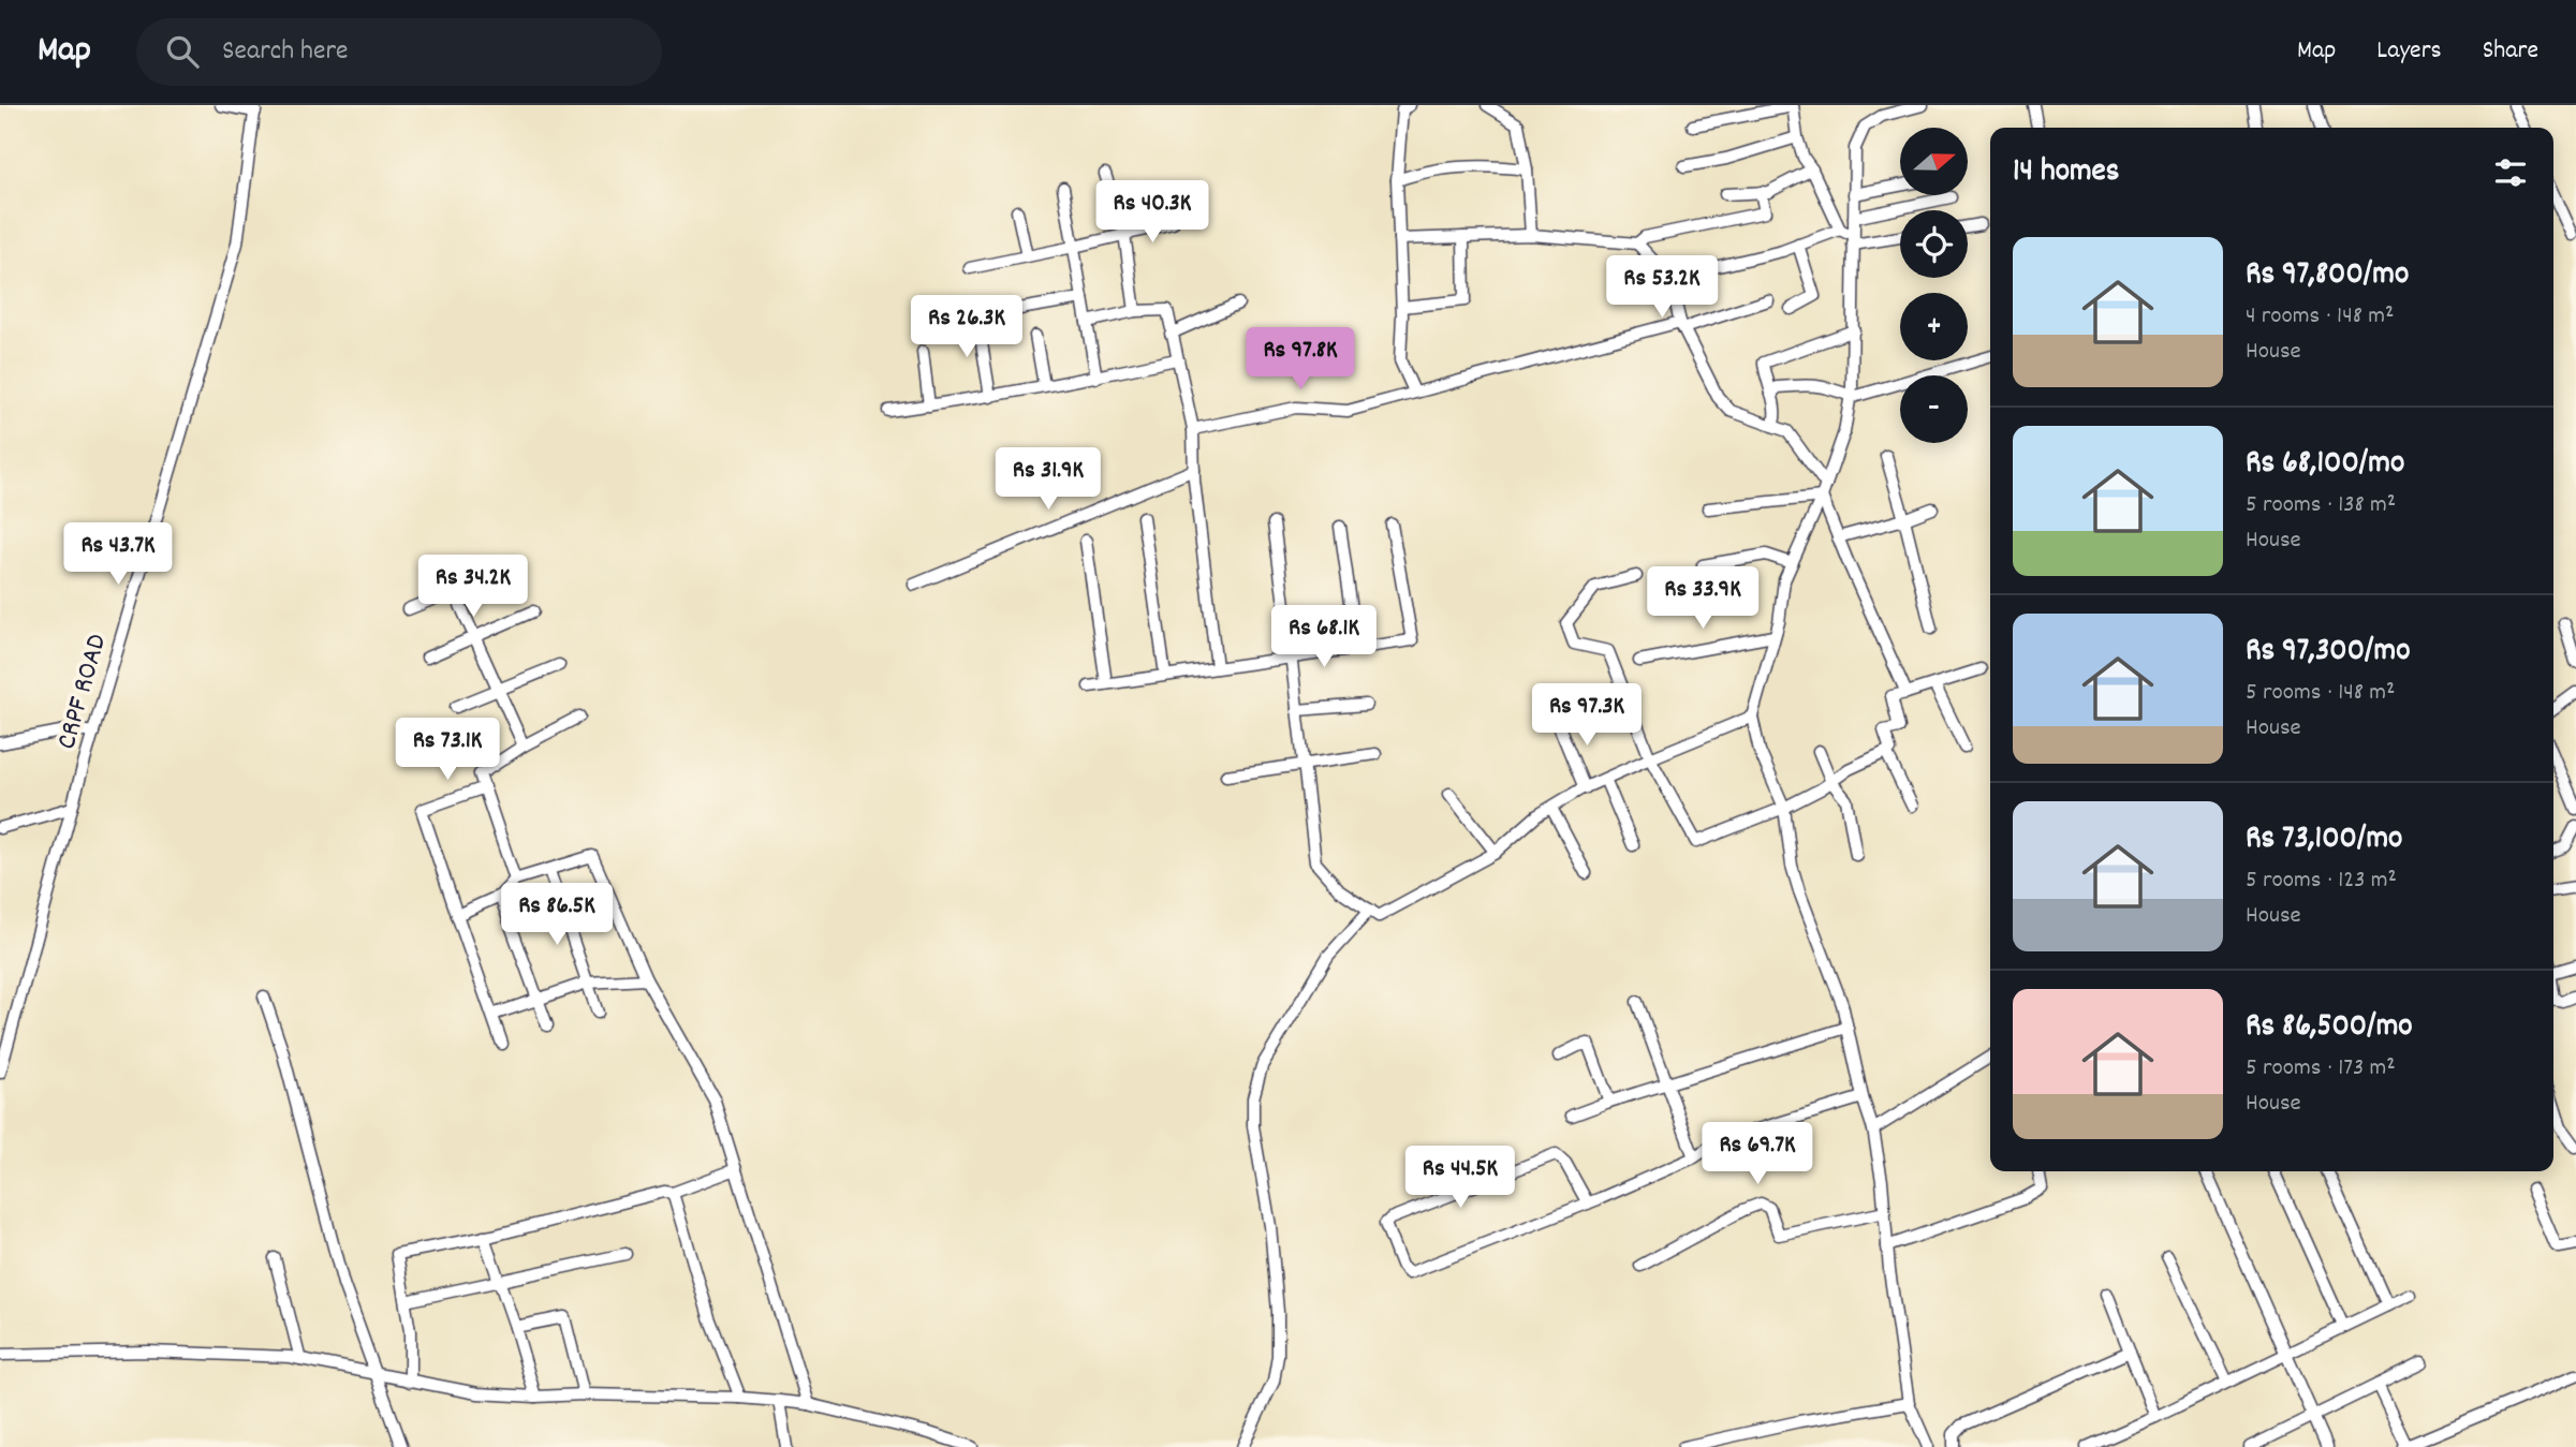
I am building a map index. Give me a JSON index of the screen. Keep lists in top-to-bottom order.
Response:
{
  "streets": {
    "street": ["CRPF ROAD"]
  },
  "north": "right",
  "page": {
    "header": "Map",
    "search": "Search here",
    "nav": ["Map", "Layers", "Share"],
    "map_buttons": ["+", "−"],
    "heading": "14 homes",
    "price": [
      "Rs 40.3K",
      "Rs 53.2K",
      "Rs 26.3K",
      "Rs 97.8K",
      "Rs 31.9K",
      "Rs 43.7K",
      "Rs 34.2K",
      "Rs 33.9K",
      "Rs 68.1K",
      "Rs 97.3K",
      "Rs 73.1K",
      "Rs 86.5K",
      "Rs 69.7K",
      "Rs 44.5K"
    ],
    "list": [
      {
        "name": "Rs 97,800/mo",
        "note": "4 rooms · 148 m² · House"
      },
      {
        "name": "Rs 68,100/mo",
        "note": "5 rooms · 138 m² · House"
      },
      {
        "name": "Rs 97,300/mo",
        "note": "5 rooms · 148 m² · House"
      },
      {
        "name": "Rs 73,100/mo",
        "note": "5 rooms · 123 m² · House"
      },
      {
        "name": "Rs 86,500/mo",
        "note": "5 rooms · 173 m² · House"
      }
    ]
  }
}
